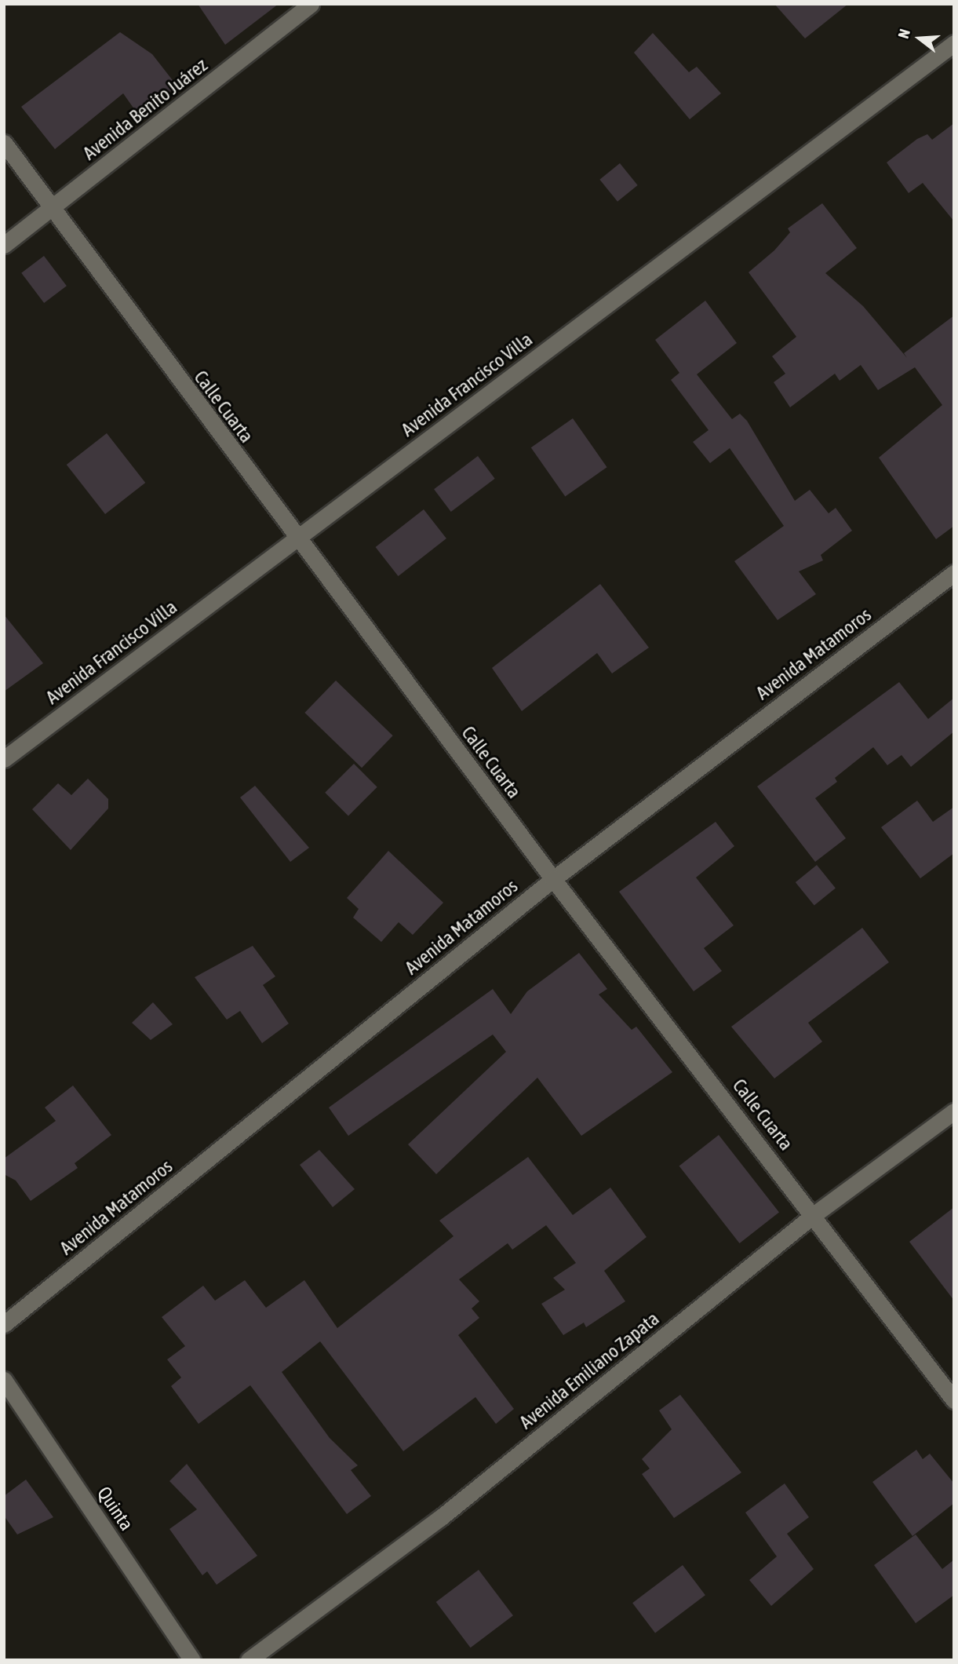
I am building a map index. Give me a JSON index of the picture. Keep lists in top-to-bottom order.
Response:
{
  "streets": {
    "street": [
      "Avenida Benito Juárez",
      "Avenida Francisco Villa",
      "Calle Cuarta",
      "Avenida Matamoros",
      "Avenida Emiliano Zapata",
      "Quinta"
    ]
  },
  "crossings": [
    ["Avenida Benito Juárez", "Calle Cuarta"],
    ["Avenida Francisco Villa", "Calle Cuarta"],
    ["Calle Cuarta", "Avenida Matamoros"],
    ["Calle Cuarta", "Avenida Emiliano Zapata"]
  ],
  "north": "left"
}
